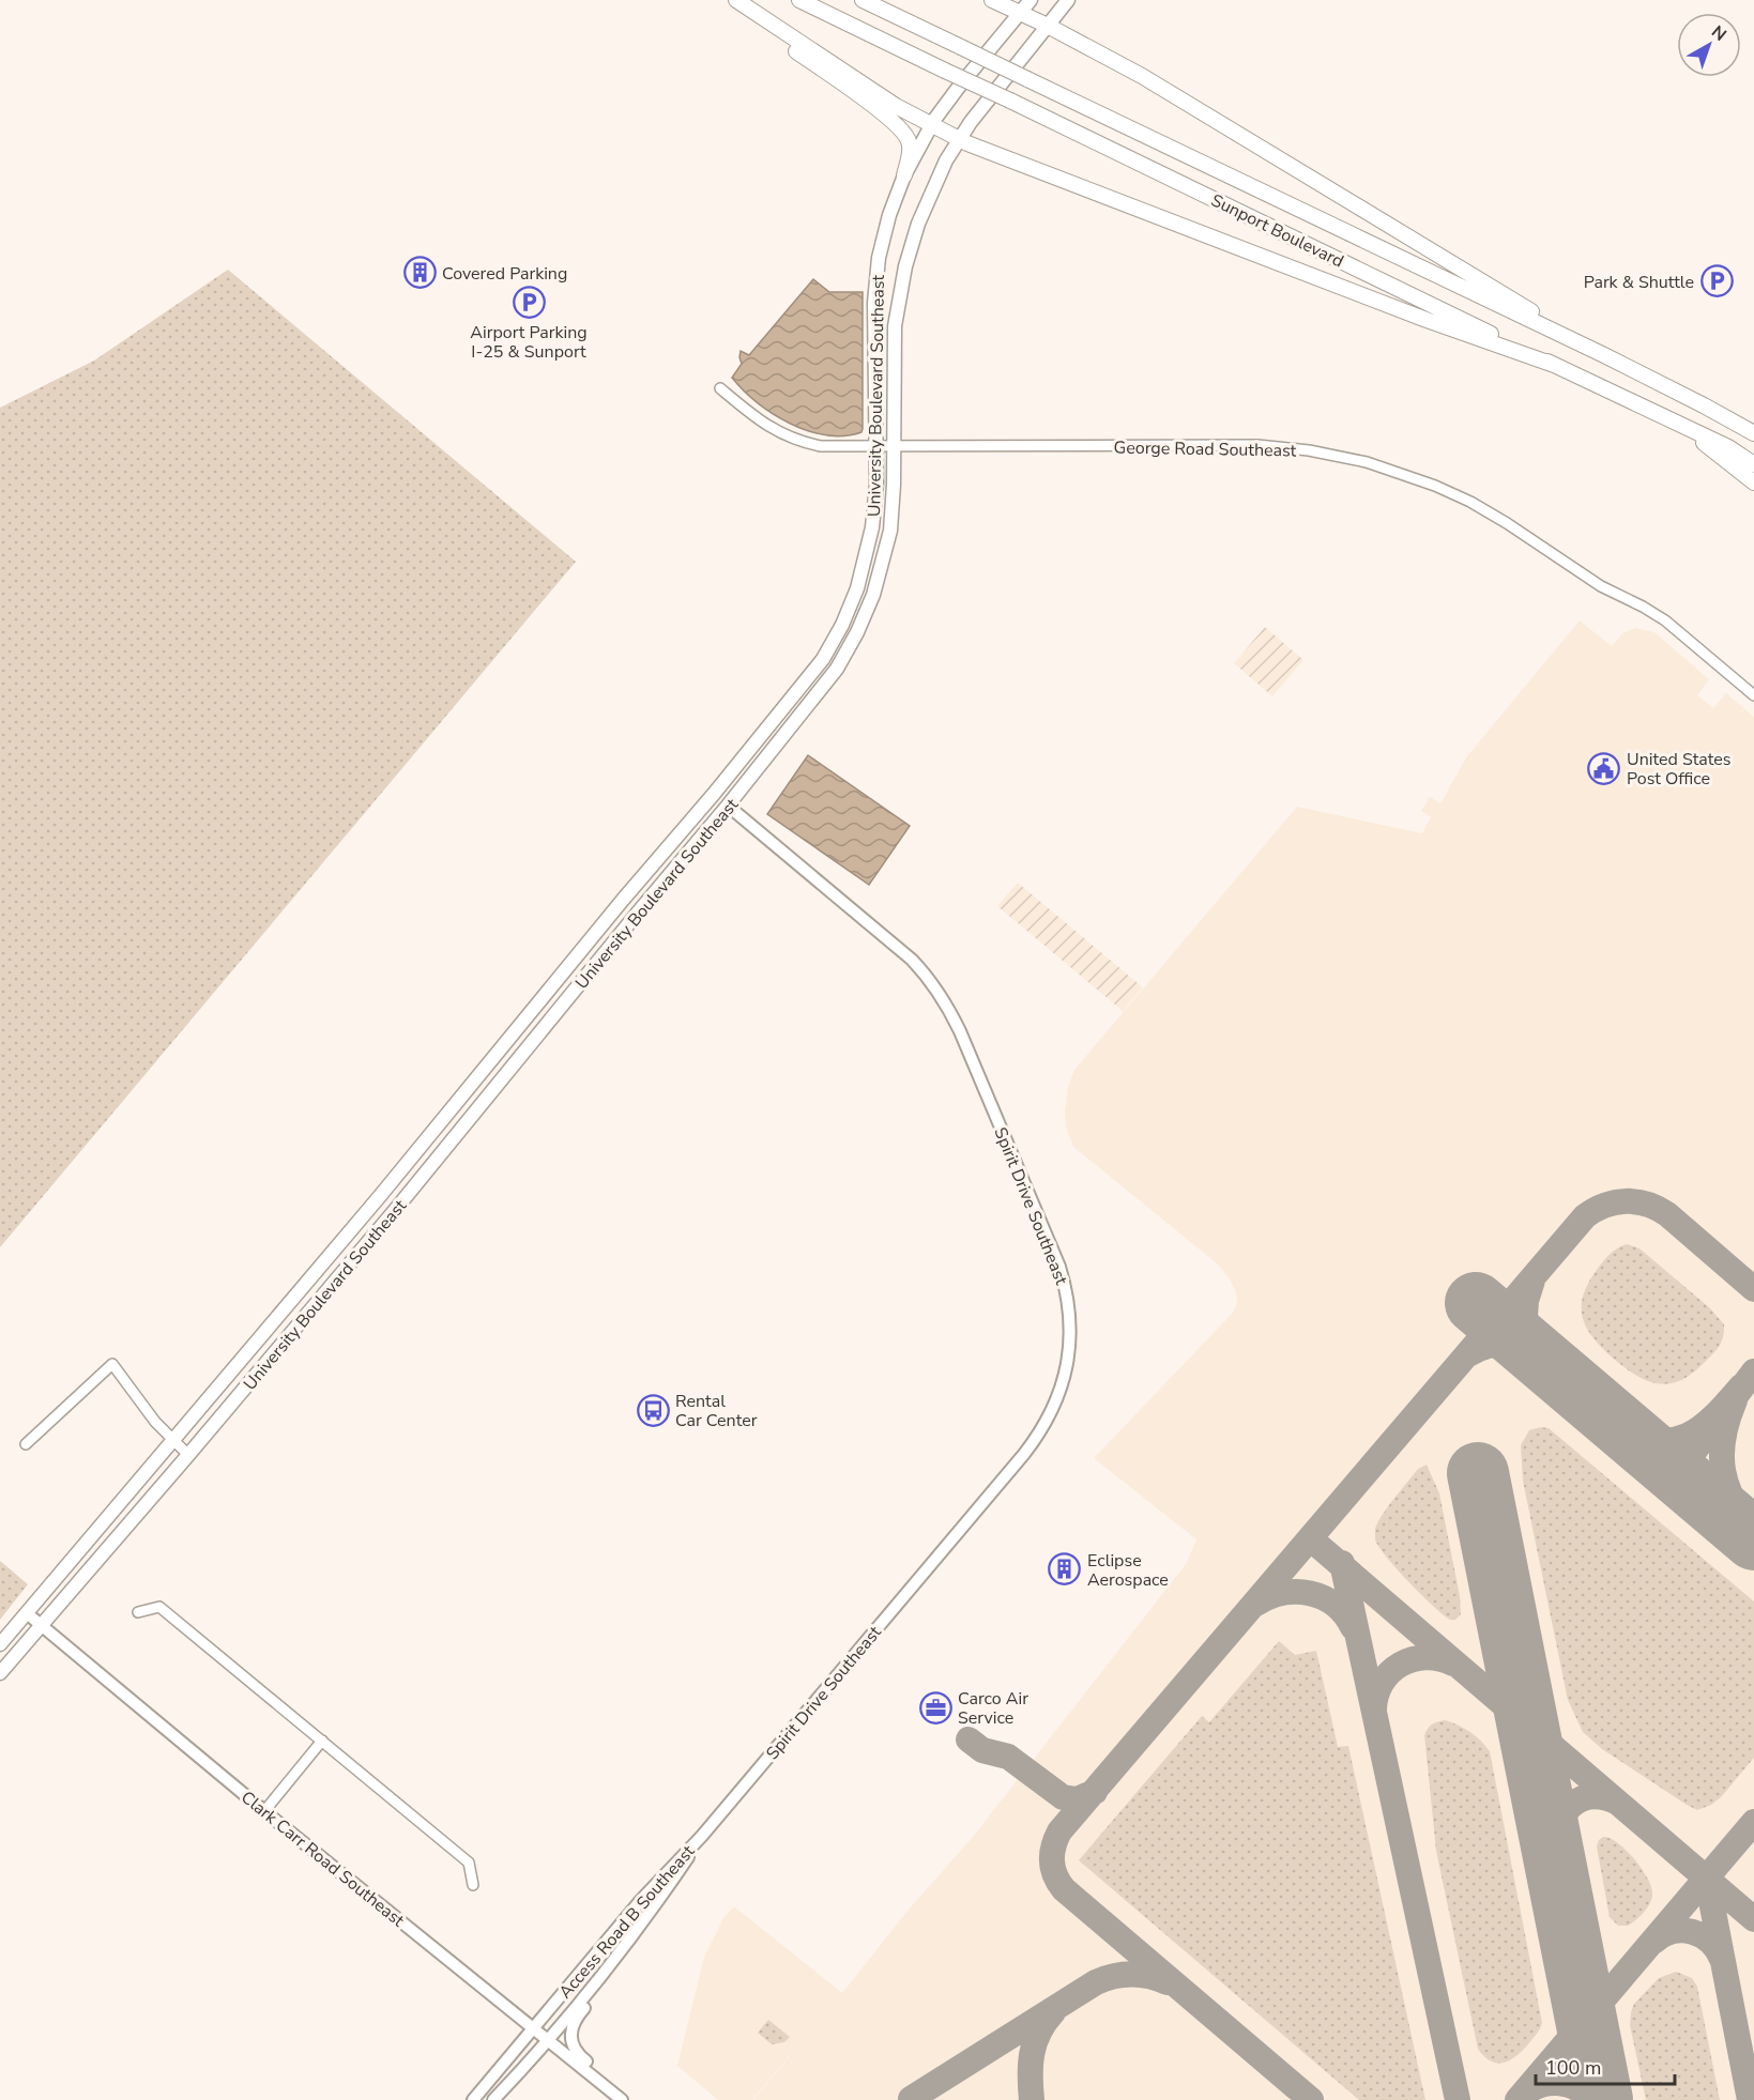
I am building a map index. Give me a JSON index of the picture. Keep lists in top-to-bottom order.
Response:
{
  "streets": {
    "main road": ["Sunport Boulevard", "University Boulevard Southeast", "Spirit Drive Southeast"],
    "street": ["George Road Southeast", "Clark Carr Road Southeast", "Access Road B Southeast"]
  },
  "crossings": [
    ["University Boulevard Southeast", "George Road Southeast"],
    ["University Boulevard Southeast", "Spirit Drive Southeast"],
    ["University Boulevard Southeast", "Clark Carr Road Southeast"],
    ["Spirit Drive Southeast", "Access Road B Southeast"],
    ["Clark Carr Road Southeast", "Access Road B Southeast"]
  ],
  "places": {
    "building": ["Covered Parking", "Eclipse Aerospace"],
    "parking": ["Park & Shuttle", "Airport Parking I-25 & Sunport"],
    "public building": ["United States Post Office"],
    "bus stop": ["Rental Car Center"],
    "office": ["Carco Air Service"]
  },
  "scale_bar": "100 m",
  "north": "top right"
}
